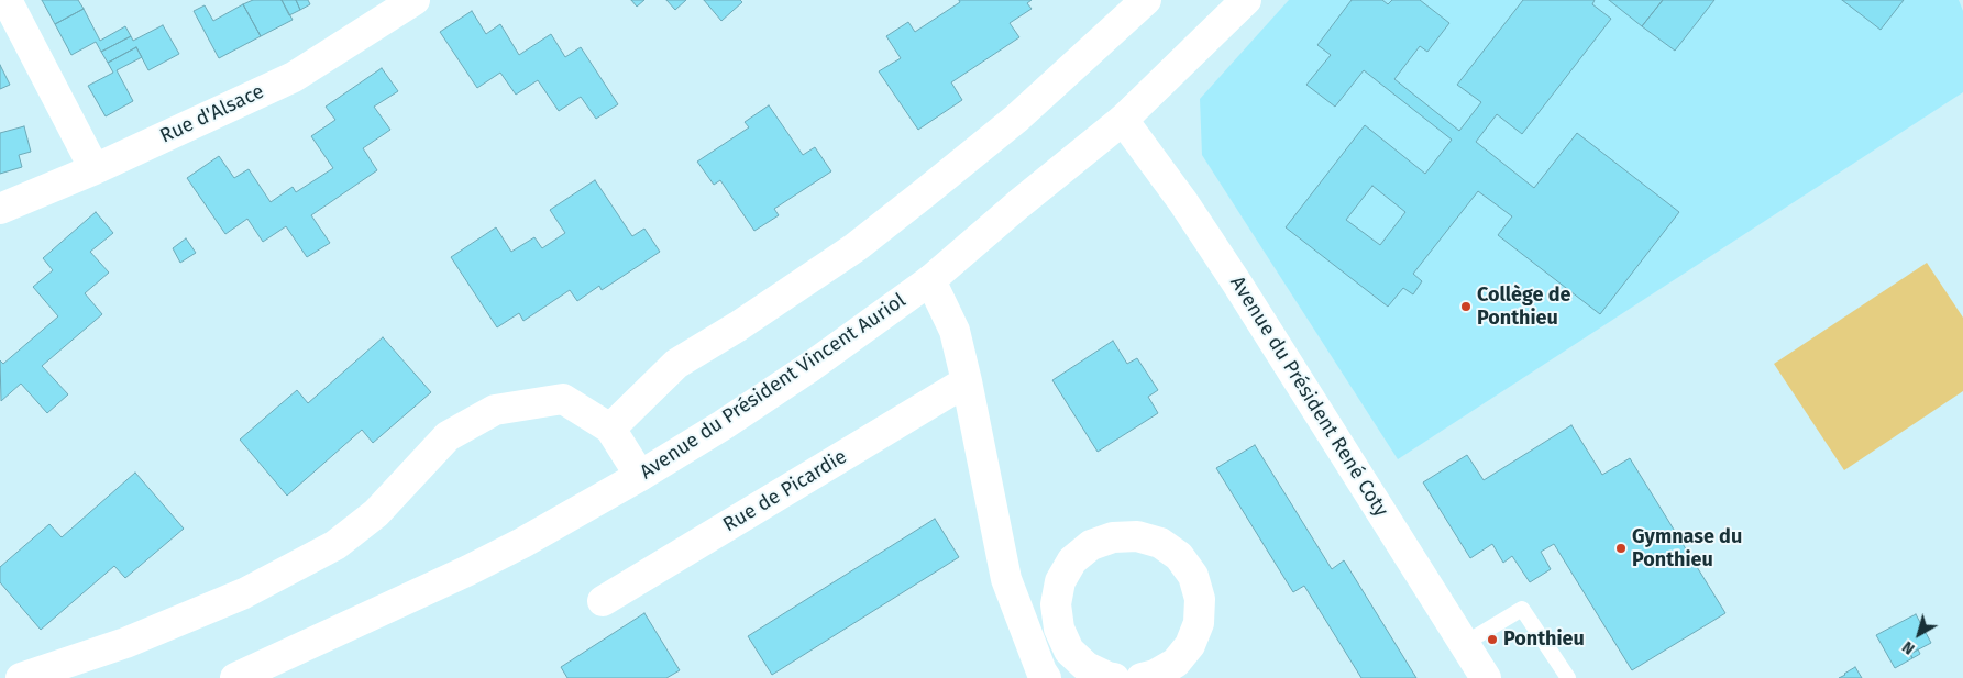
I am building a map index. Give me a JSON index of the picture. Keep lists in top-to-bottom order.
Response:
{
  "streets": {
    "street": [
      "Rue d'Alsace",
      "Avenue du Président Vincent Auriol",
      "Avenue du Président René Coty",
      "Rue de Picardie"
    ]
  },
  "crossings": [
    ["Avenue du Président Vincent Auriol", "Avenue du Président René Coty"]
  ],
  "places": ["Collège de Ponthieu", "Gymnase du Ponthieu", "Ponthieu"],
  "north": "bottom left"
}
